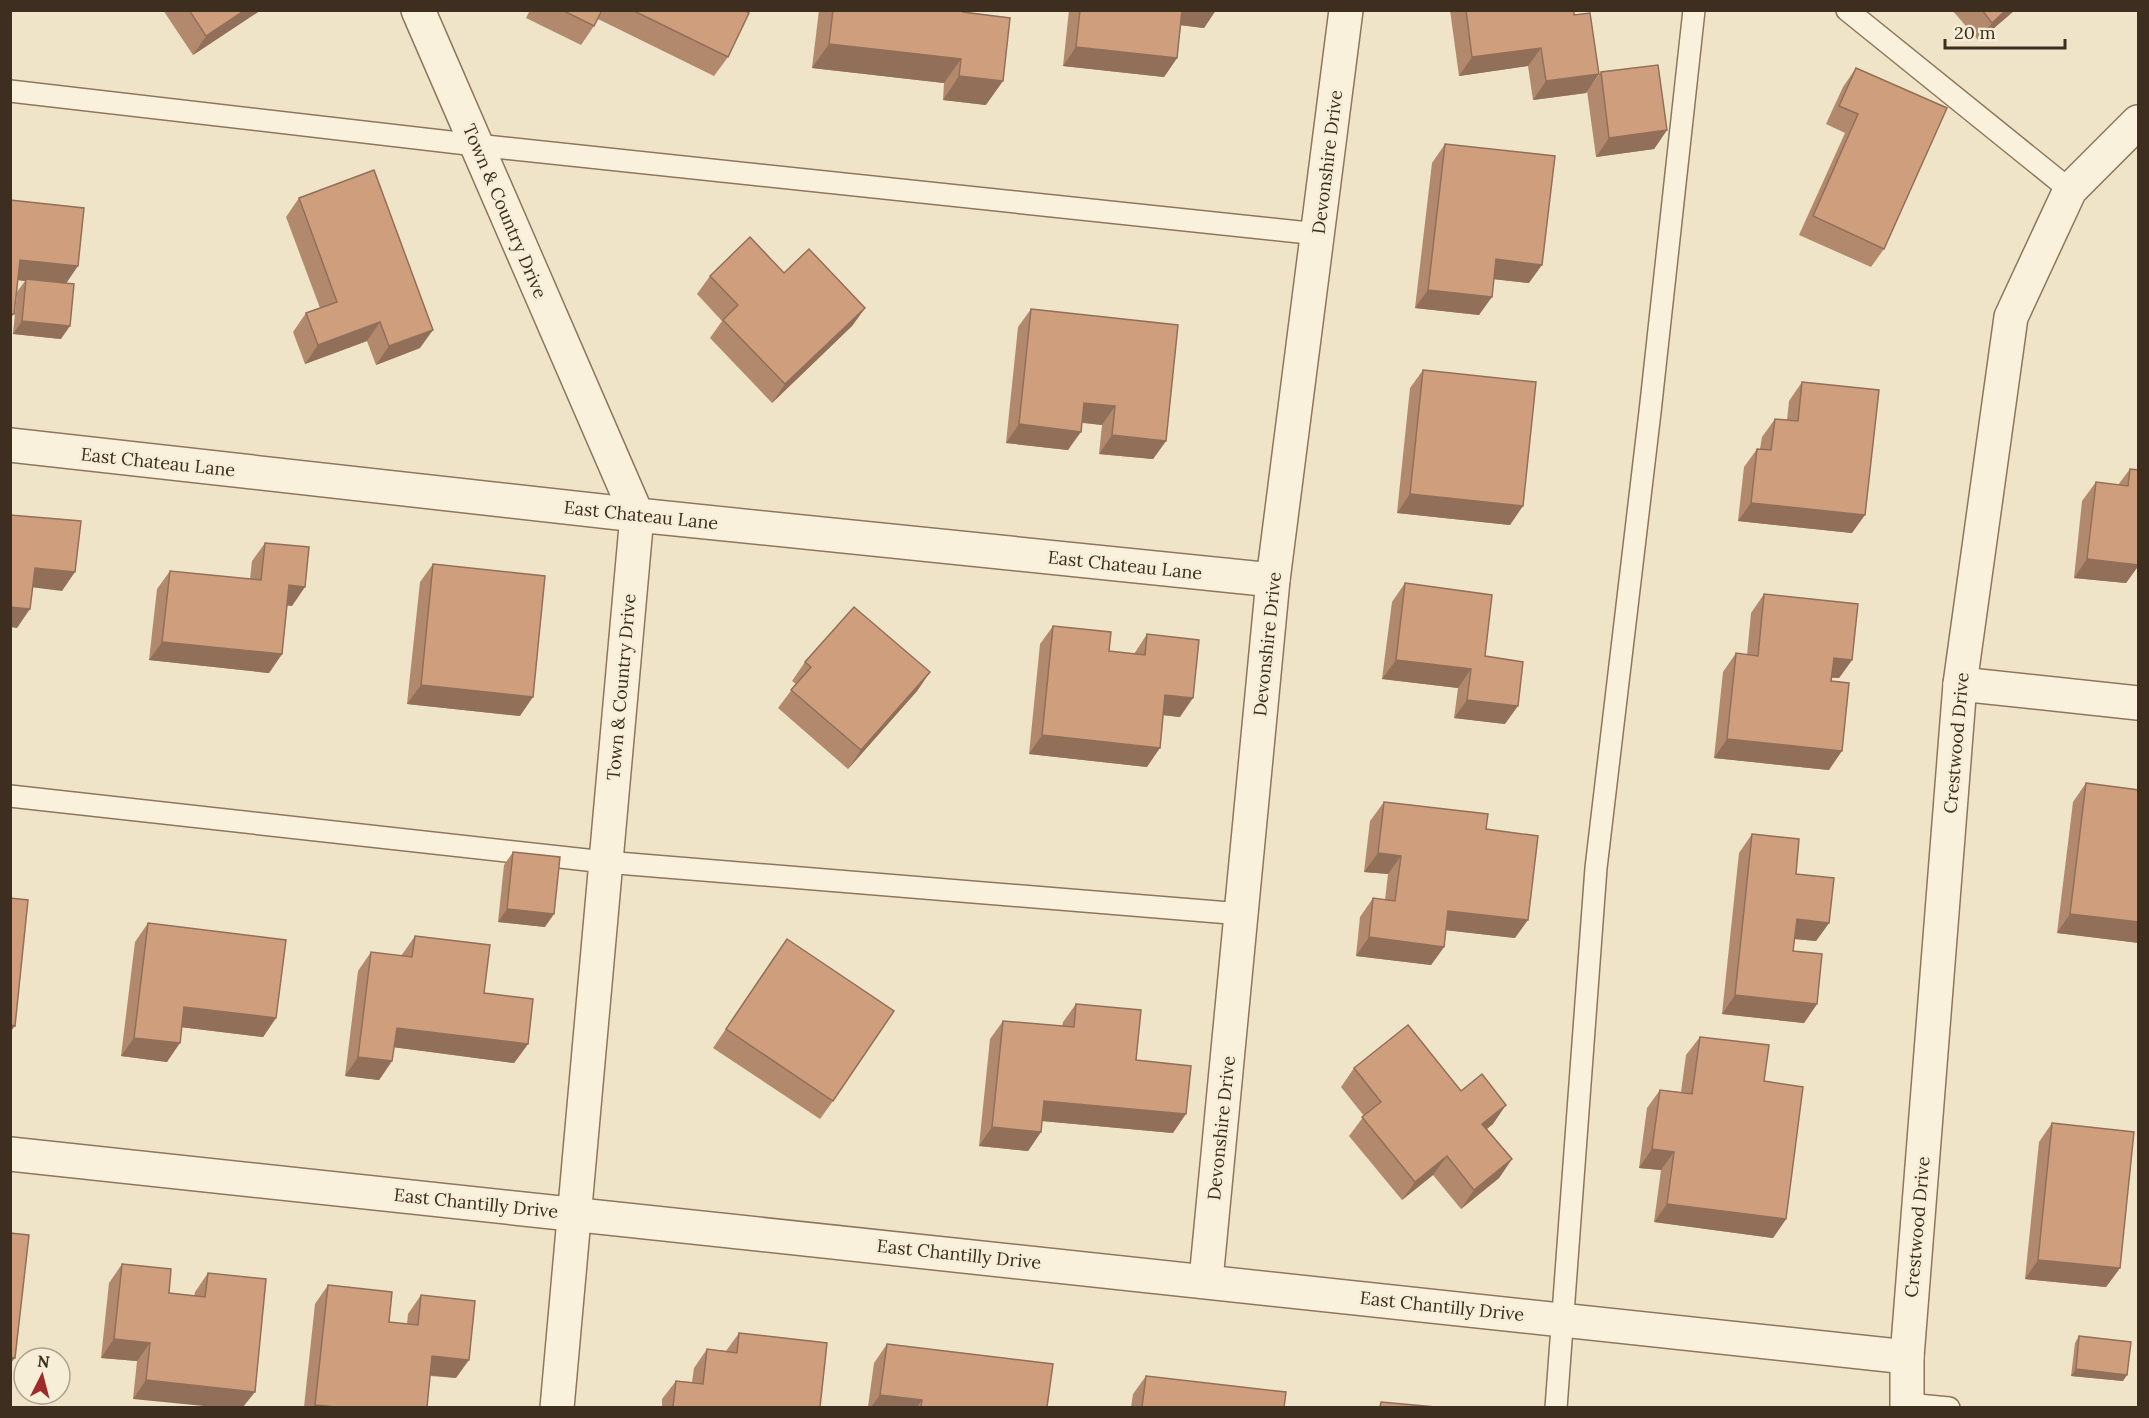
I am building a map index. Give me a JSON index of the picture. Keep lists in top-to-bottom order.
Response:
{
  "streets": {
    "street": [
      "Devonshire Drive",
      "Town & Country Drive",
      "East Chateau Lane",
      "Crestwood Drive",
      "East Chantilly Drive"
    ]
  },
  "crossings": [
    ["Devonshire Drive", "East Chateau Lane"],
    ["Devonshire Drive", "East Chantilly Drive"],
    ["Town & Country Drive", "East Chateau Lane"],
    ["Town & Country Drive", "East Chantilly Drive"],
    ["Crestwood Drive", "East Chantilly Drive"]
  ],
  "scale_bar": "20 m",
  "north": "top"
}
